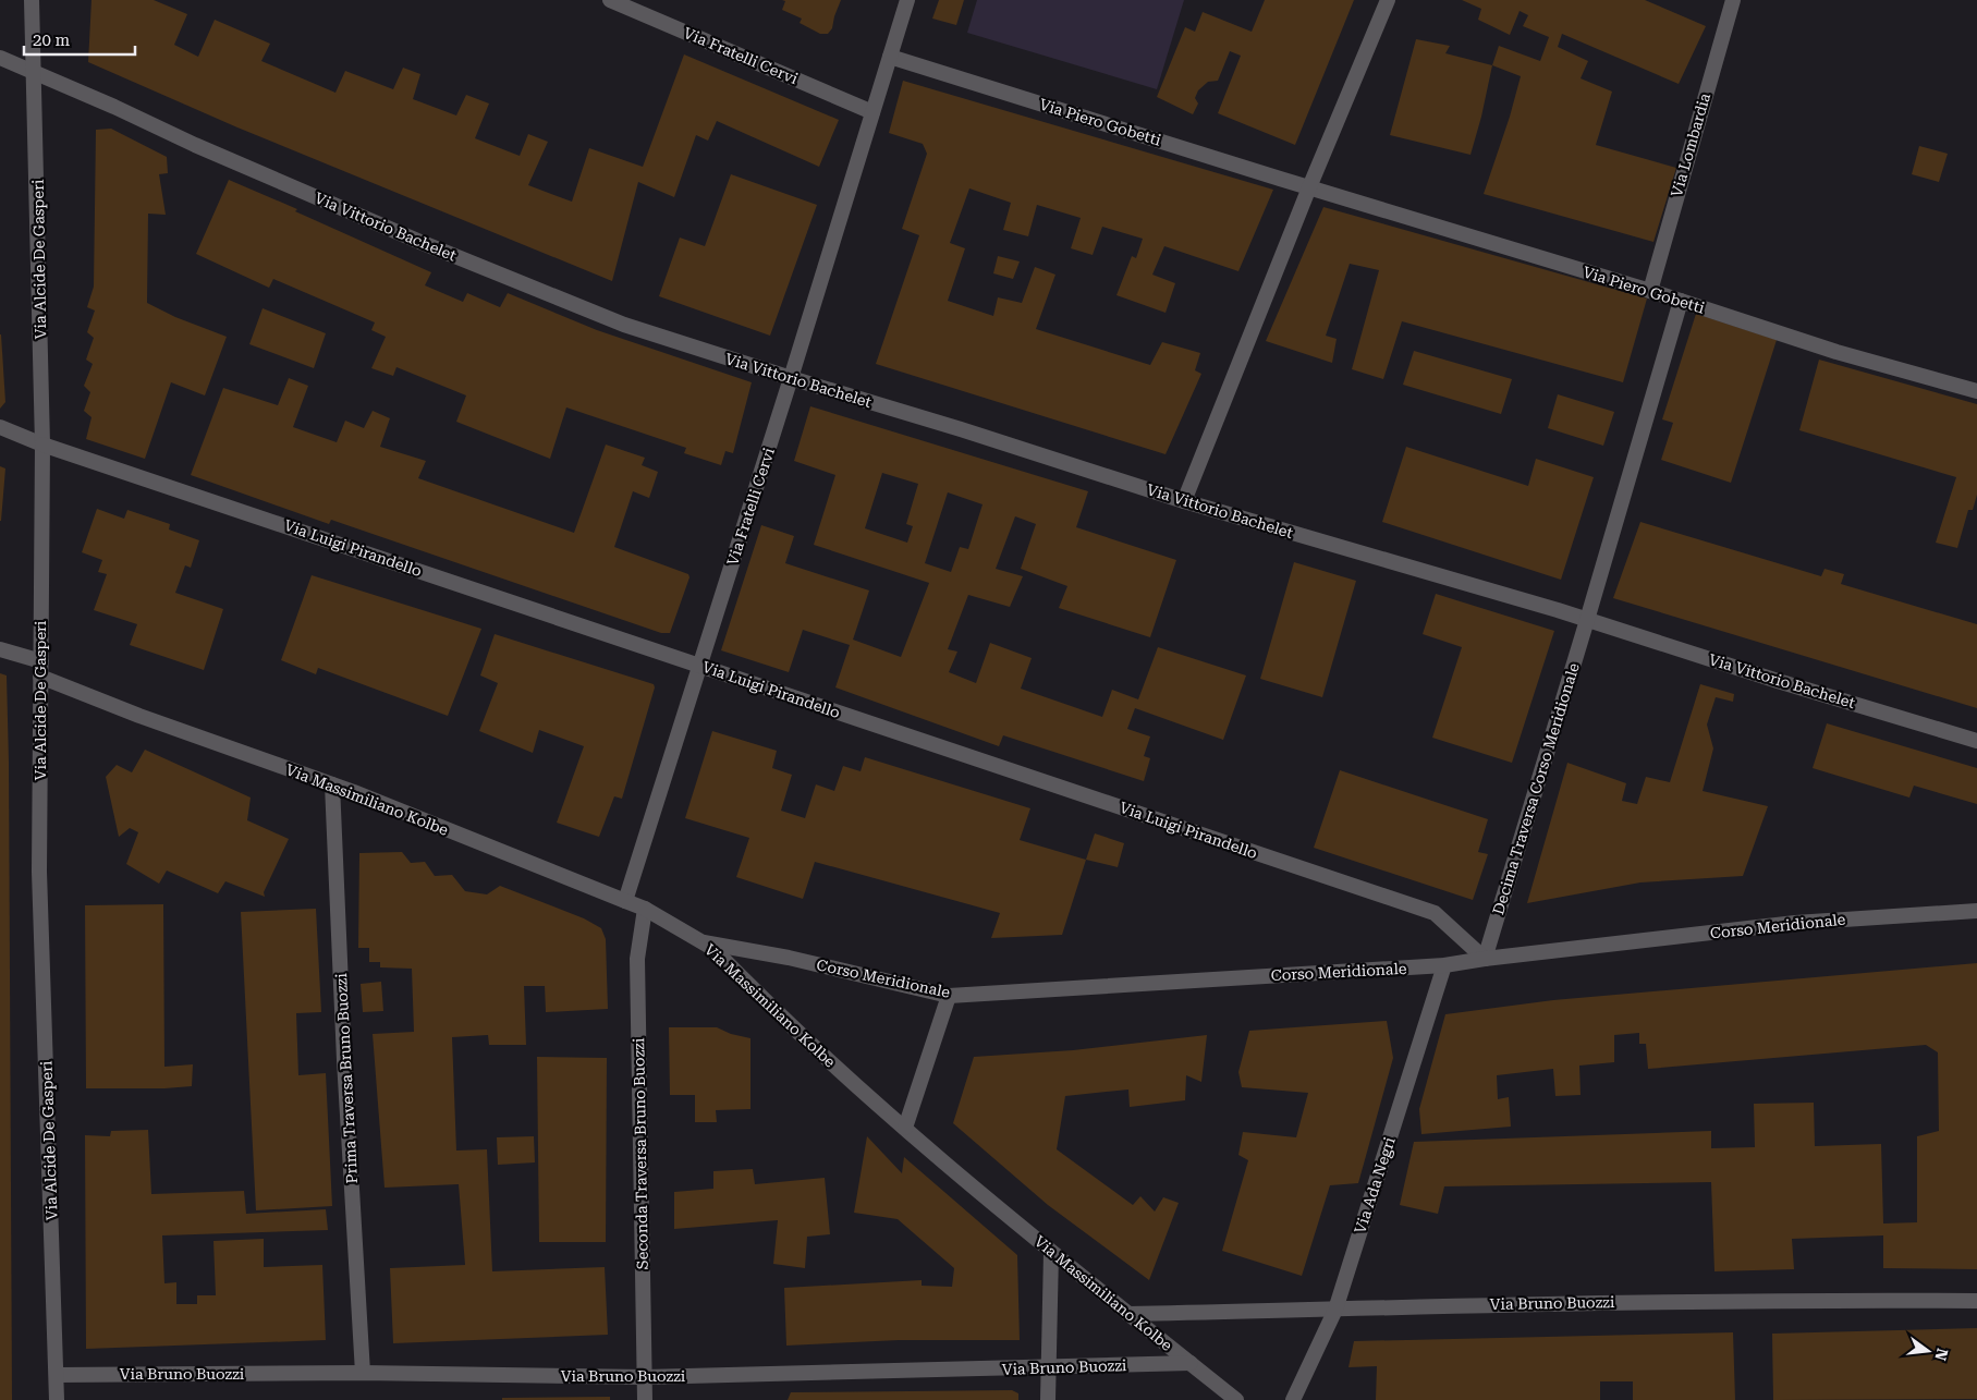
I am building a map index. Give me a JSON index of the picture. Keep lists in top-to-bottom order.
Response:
{
  "streets": {
    "street": [
      "Via Fratelli Cervi",
      "Via Piero Gobetti",
      "Via Lombardia",
      "Via Vittorio Bachelet",
      "Via Alcide De Gasperi",
      "Via Luigi Pirandello",
      "Decima Traversa Corso Meridionale",
      "Via Massimiliano Kolbe",
      "Corso Meridionale",
      "Prima Traversa Bruno Buozzi",
      "Seconda Traversa Bruno Buozzi",
      "Via Ada Negri",
      "Via Bruno Buozzi"
    ]
  },
  "crossings": [
    ["Via Fratelli Cervi", "Via Piero Gobetti"],
    ["Via Fratelli Cervi", "Via Vittorio Bachelet"],
    ["Via Fratelli Cervi", "Via Luigi Pirandello"],
    ["Via Fratelli Cervi", "Via Massimiliano Kolbe"],
    ["Via Piero Gobetti", "Via Lombardia"],
    ["Via Vittorio Bachelet", "Via Alcide De Gasperi"],
    ["Via Vittorio Bachelet", "Decima Traversa Corso Meridionale"],
    ["Via Alcide De Gasperi", "Via Luigi Pirandello"],
    ["Via Alcide De Gasperi", "Via Massimiliano Kolbe"],
    ["Via Alcide De Gasperi", "Via Bruno Buozzi"],
    ["Via Luigi Pirandello", "Decima Traversa Corso Meridionale"],
    ["Via Luigi Pirandello", "Corso Meridionale"],
    ["Decima Traversa Corso Meridionale", "Corso Meridionale"],
    ["Via Massimiliano Kolbe", "Corso Meridionale"],
    ["Via Massimiliano Kolbe", "Prima Traversa Bruno Buozzi"],
    ["Via Massimiliano Kolbe", "Seconda Traversa Bruno Buozzi"],
    ["Via Massimiliano Kolbe", "Via Bruno Buozzi"],
    ["Corso Meridionale", "Via Ada Negri"],
    ["Prima Traversa Bruno Buozzi", "Via Bruno Buozzi"],
    ["Seconda Traversa Bruno Buozzi", "Via Bruno Buozzi"],
    ["Via Ada Negri", "Via Bruno Buozzi"]
  ],
  "scale_bar": "20 m",
  "north": "right"
}
